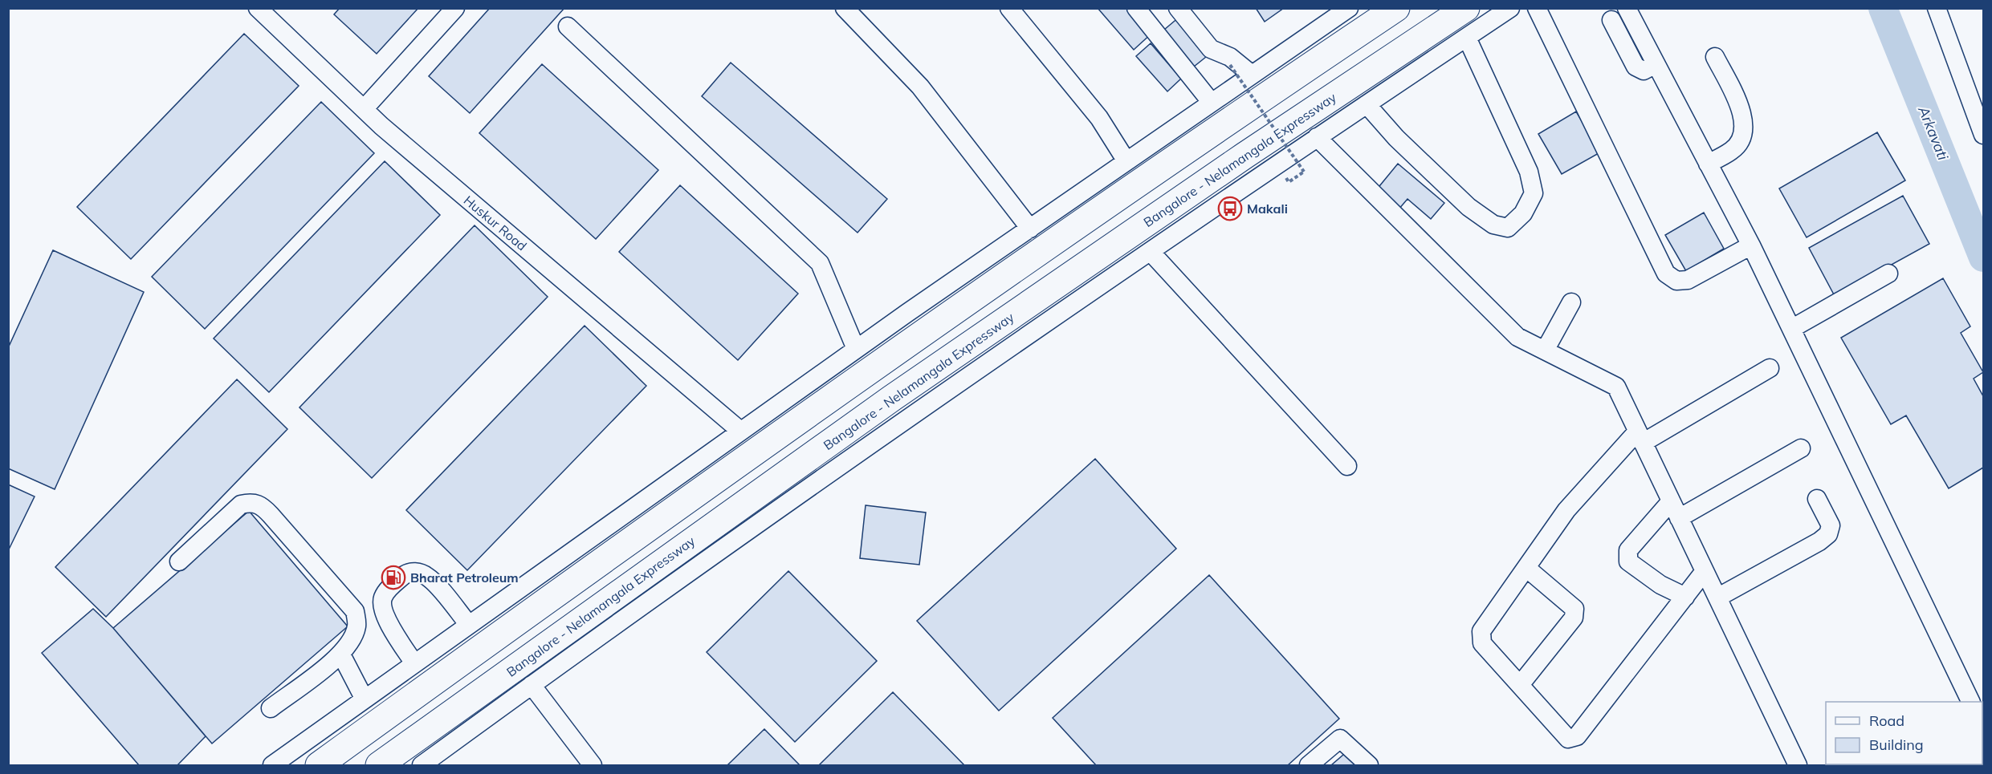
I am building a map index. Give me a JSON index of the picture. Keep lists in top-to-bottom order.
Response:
{
  "streets": {
    "highway": ["Bangalore - Nelamangala Expressway"],
    "street": ["Huskur Road"]
  },
  "water": ["Arkavati"],
  "places": {
    "bus stop": ["Makali"],
    "fuel station": ["Bharat Petroleum"]
  },
  "legend": ["Road", "Building"]
}
